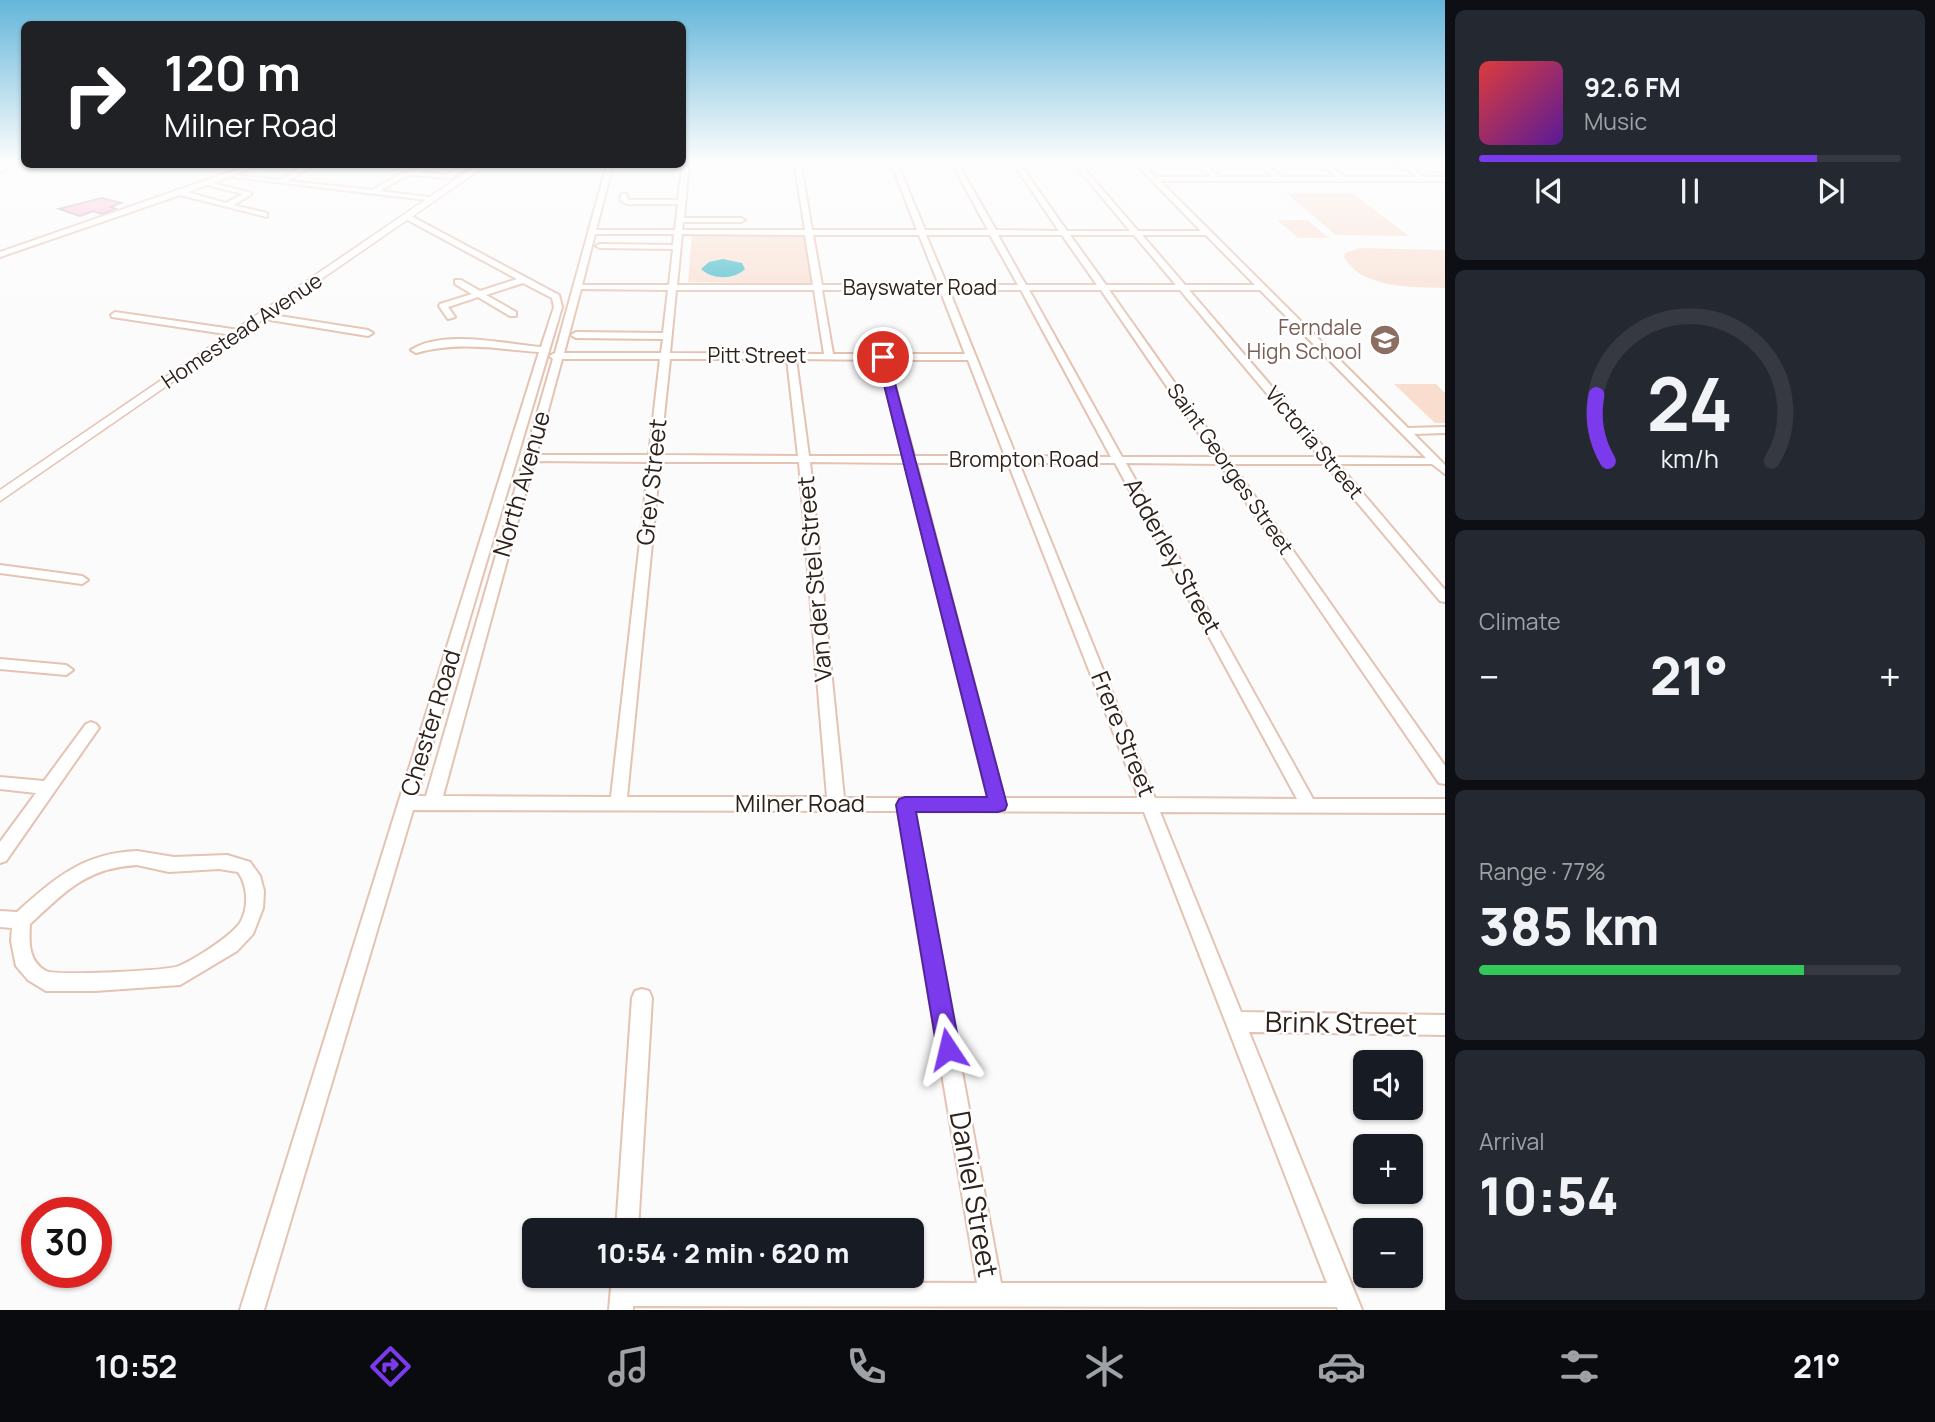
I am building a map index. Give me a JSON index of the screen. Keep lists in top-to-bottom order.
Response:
{
  "streets": {
    "street": [
      "Bayswater Road",
      "Homestead Avenue",
      "Pitt Street",
      "Victoria Street",
      "Brompton Road",
      "Saint Georges Street",
      "Grey Street",
      "North Avenue",
      "Adderley Street",
      "Van der Stel Street",
      "Chester Road",
      "Frere Street",
      "Milner Road",
      "Brink Street",
      "Daniel Street"
    ]
  },
  "crossings": [
    ["Bayswater Road", "Victoria Street"],
    ["Bayswater Road", "Saint Georges Street"],
    ["Bayswater Road", "Grey Street"],
    ["Bayswater Road", "North Avenue"],
    ["Bayswater Road", "Adderley Street"],
    ["Bayswater Road", "Frere Street"],
    ["Pitt Street", "Grey Street"],
    ["Pitt Street", "North Avenue"],
    ["Pitt Street", "Van der Stel Street"],
    ["Pitt Street", "Chester Road"],
    ["Pitt Street", "Frere Street"],
    ["Victoria Street", "Brompton Road"],
    ["Brompton Road", "Saint Georges Street"],
    ["Brompton Road", "Grey Street"],
    ["Brompton Road", "North Avenue"],
    ["Brompton Road", "Adderley Street"],
    ["Brompton Road", "Van der Stel Street"],
    ["Brompton Road", "Frere Street"],
    ["Grey Street", "Milner Road"],
    ["North Avenue", "Milner Road"],
    ["Adderley Street", "Milner Road"],
    ["Van der Stel Street", "Milner Road"],
    ["Chester Road", "Milner Road"],
    ["Frere Street", "Milner Road"],
    ["Frere Street", "Brink Street"],
    ["Milner Road", "Daniel Street"]
  ],
  "places": {
    "school or university": ["Ferndale High School"]
  },
  "page": {
    "turn": ["120 m", "Milner Road"],
    "song": ["92.6 FM", "Music"],
    "tile": [
      "Climate",
      ["Range · 77%", "385 km"],
      ["Arrival", "10:54"]
    ],
    "heat": ["−", "21°", "+"],
    "map_buttons": ["+", "−"],
    "limit": "30",
    "trip": "10:54 · 2 min · 620 m",
    "tabs": ["10:52", "21°"],
    "gauge": ["24", "km/h"]
  }
}
